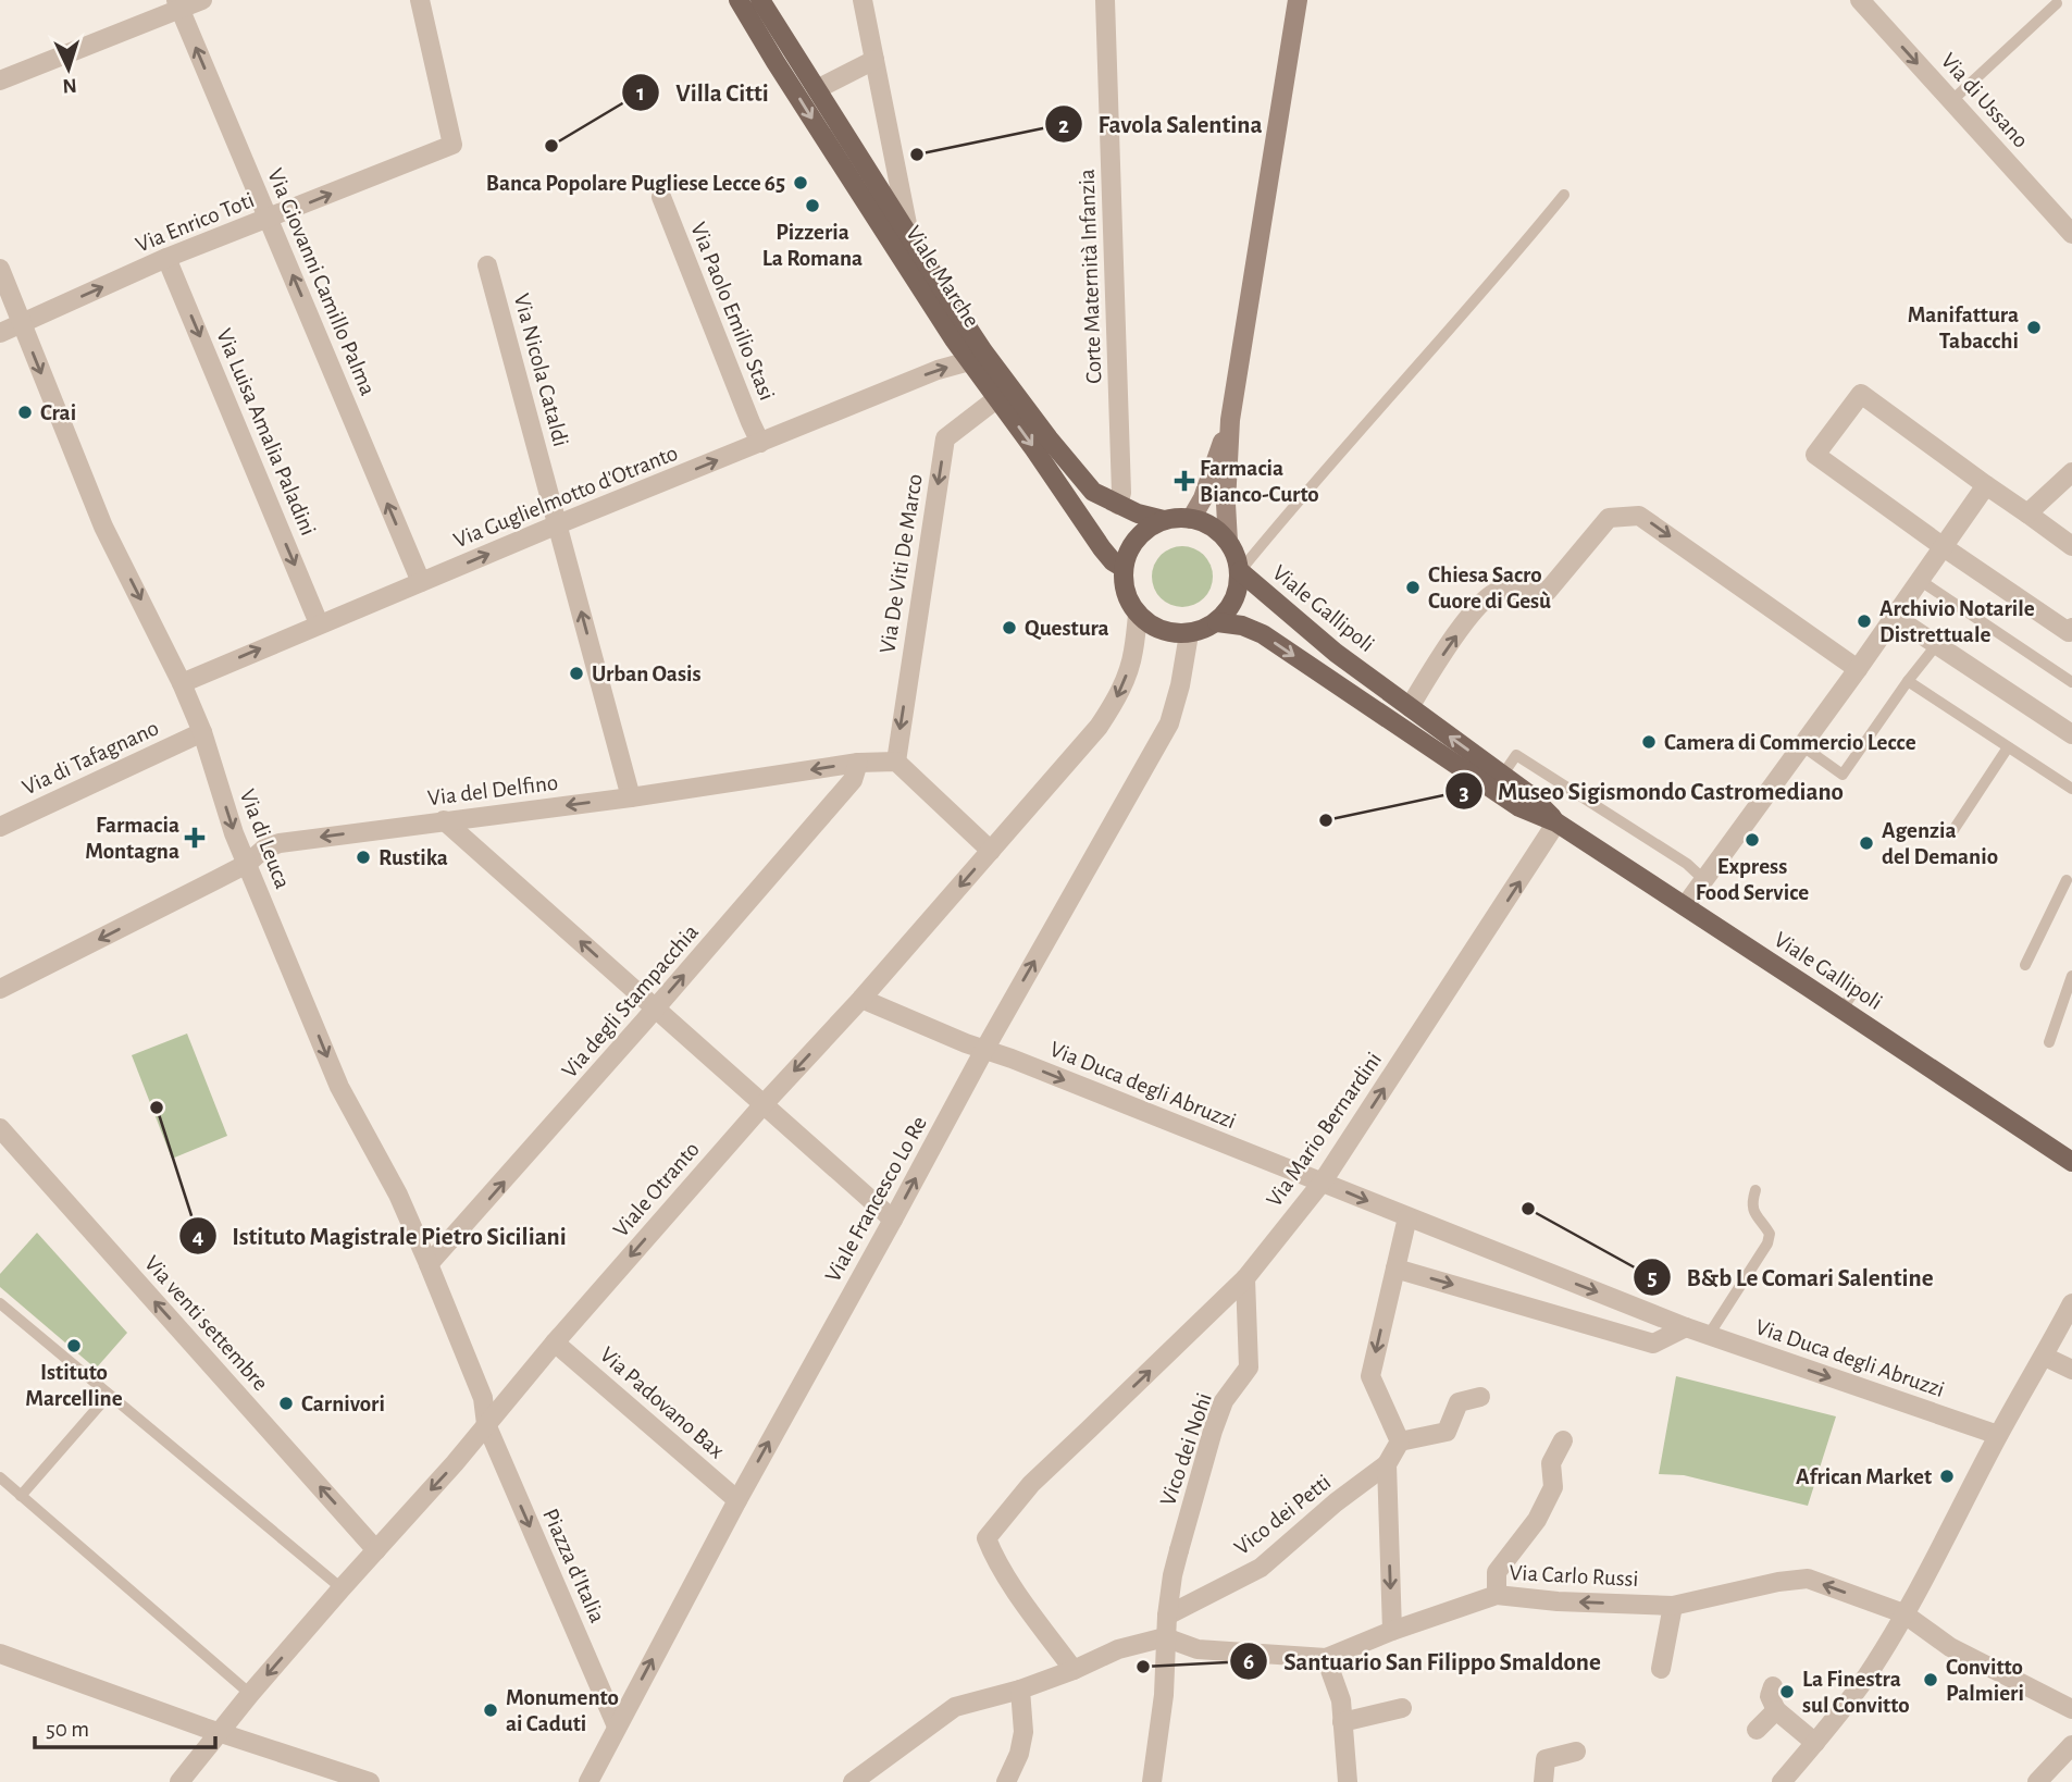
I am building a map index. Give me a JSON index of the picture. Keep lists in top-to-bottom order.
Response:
{
  "streets": {
    "main road": ["Viale Marche", "Viale Gallipoli"],
    "street": [
      "Via di Ussano",
      "Via Enrico Toti",
      "Corte Maternità Infanzia",
      "Via Giovanni Camillo Palma",
      "Via Paolo Emilio Stasi",
      "Via Nicola Cataldi",
      "Via Luisa Amalia Paladini",
      "Via Guglielmotto d'Otranto",
      "Via De Viti De Marco",
      "Via di Tafagnano",
      "Via del Delfino",
      "Via di Leuca",
      "Via degli Stampacchia",
      "Via Duca degli Abruzzi",
      "Via Mario Bernardini",
      "Viale Otranto",
      "Viale Francesco Lo Re",
      "Via venti settembre",
      "Via Padovano Bax",
      "Vico dei Nohi",
      "Vico dei Petti",
      "Piazza d'Italia",
      "Via Carlo Russi"
    ]
  },
  "crossings": [
    ["Via Enrico Toti", "Via Giovanni Camillo Palma"],
    ["Via Enrico Toti", "Via Luisa Amalia Paladini"],
    ["Via Enrico Toti", "Via di Leuca"],
    ["Viale Marche", "Corte Maternità Infanzia"],
    ["Viale Marche", "Via Guglielmotto d'Otranto"],
    ["Viale Marche", "Via De Viti De Marco"],
    ["Viale Marche", "Viale Gallipoli"],
    ["Viale Marche", "Viale Otranto"],
    ["Viale Marche", "Viale Francesco Lo Re"],
    ["Via Giovanni Camillo Palma", "Via Guglielmotto d'Otranto"],
    ["Via Paolo Emilio Stasi", "Via Guglielmotto d'Otranto"],
    ["Via Nicola Cataldi", "Via Guglielmotto d'Otranto"],
    ["Via Nicola Cataldi", "Via del Delfino"],
    ["Via Luisa Amalia Paladini", "Via Guglielmotto d'Otranto"],
    ["Via Guglielmotto d'Otranto", "Via di Leuca"],
    ["Via De Viti De Marco", "Via del Delfino"],
    ["Viale Gallipoli", "Via Mario Bernardini"],
    ["Viale Gallipoli", "Viale Otranto"],
    ["Viale Gallipoli", "Viale Francesco Lo Re"],
    ["Via di Tafagnano", "Via di Leuca"],
    ["Via del Delfino", "Via di Leuca"],
    ["Via del Delfino", "Via degli Stampacchia"],
    ["Via di Leuca", "Via degli Stampacchia"],
    ["Via di Leuca", "Viale Otranto"],
    ["Via di Leuca", "Piazza d'Italia"],
    ["Via Duca degli Abruzzi", "Via Mario Bernardini"],
    ["Via Duca degli Abruzzi", "Viale Otranto"],
    ["Via Duca degli Abruzzi", "Viale Francesco Lo Re"],
    ["Via Mario Bernardini", "Vico dei Nohi"],
    ["Viale Otranto", "Viale Francesco Lo Re"],
    ["Viale Otranto", "Via venti settembre"],
    ["Viale Otranto", "Via Padovano Bax"],
    ["Viale Otranto", "Piazza d'Italia"],
    ["Viale Francesco Lo Re", "Via Padovano Bax"],
    ["Viale Francesco Lo Re", "Piazza d'Italia"],
    ["Vico dei Nohi", "Vico dei Petti"],
    ["Vico dei Nohi", "Via Carlo Russi"]
  ],
  "one_way": [
    "Via di Ussano",
    "Via Enrico Toti",
    "Via Giovanni Camillo Palma",
    "Via Nicola Cataldi",
    "Via Luisa Amalia Paladini",
    "Via Guglielmotto d'Otranto",
    "Via De Viti De Marco",
    "Via del Delfino",
    "Via di Leuca",
    "Via degli Stampacchia",
    "Via Duca degli Abruzzi",
    "Via Mario Bernardini",
    "Viale Otranto",
    "Viale Francesco Lo Re",
    "Via venti settembre",
    "Piazza d'Italia",
    "Via Carlo Russi"
  ],
  "places": {
    "other": [
      "Villa Citti",
      "Favola Salentina",
      "Banca Popolare Pugliese Lecce 65",
      "Pizzeria La Romana",
      "Manifattura Tabacchi",
      "Crai",
      "Chiesa Sacro Cuore di Gesù",
      "Archivio Notarile Distrettuale",
      "Questura",
      "Urban Oasis",
      "Camera di Commercio Lecce",
      "Museo Sigismondo Castromediano",
      "Express Food Service",
      "Agenzia del Demanio",
      "Rustika",
      "Istituto Magistrale Pietro Siciliani",
      "B&b Le Comari Salentine",
      "Istituto Marcelline",
      "Carnivori",
      "African Market",
      "Santuario San Filippo Smaldone",
      "Convitto Palmieri",
      "La Finestra sul Convitto",
      "Monumento ai Caduti"
    ],
    "health": ["Farmacia Bianco-Curto", "Farmacia Montagna"]
  },
  "scale_bar": "50 m",
  "north": "bottom"
}
